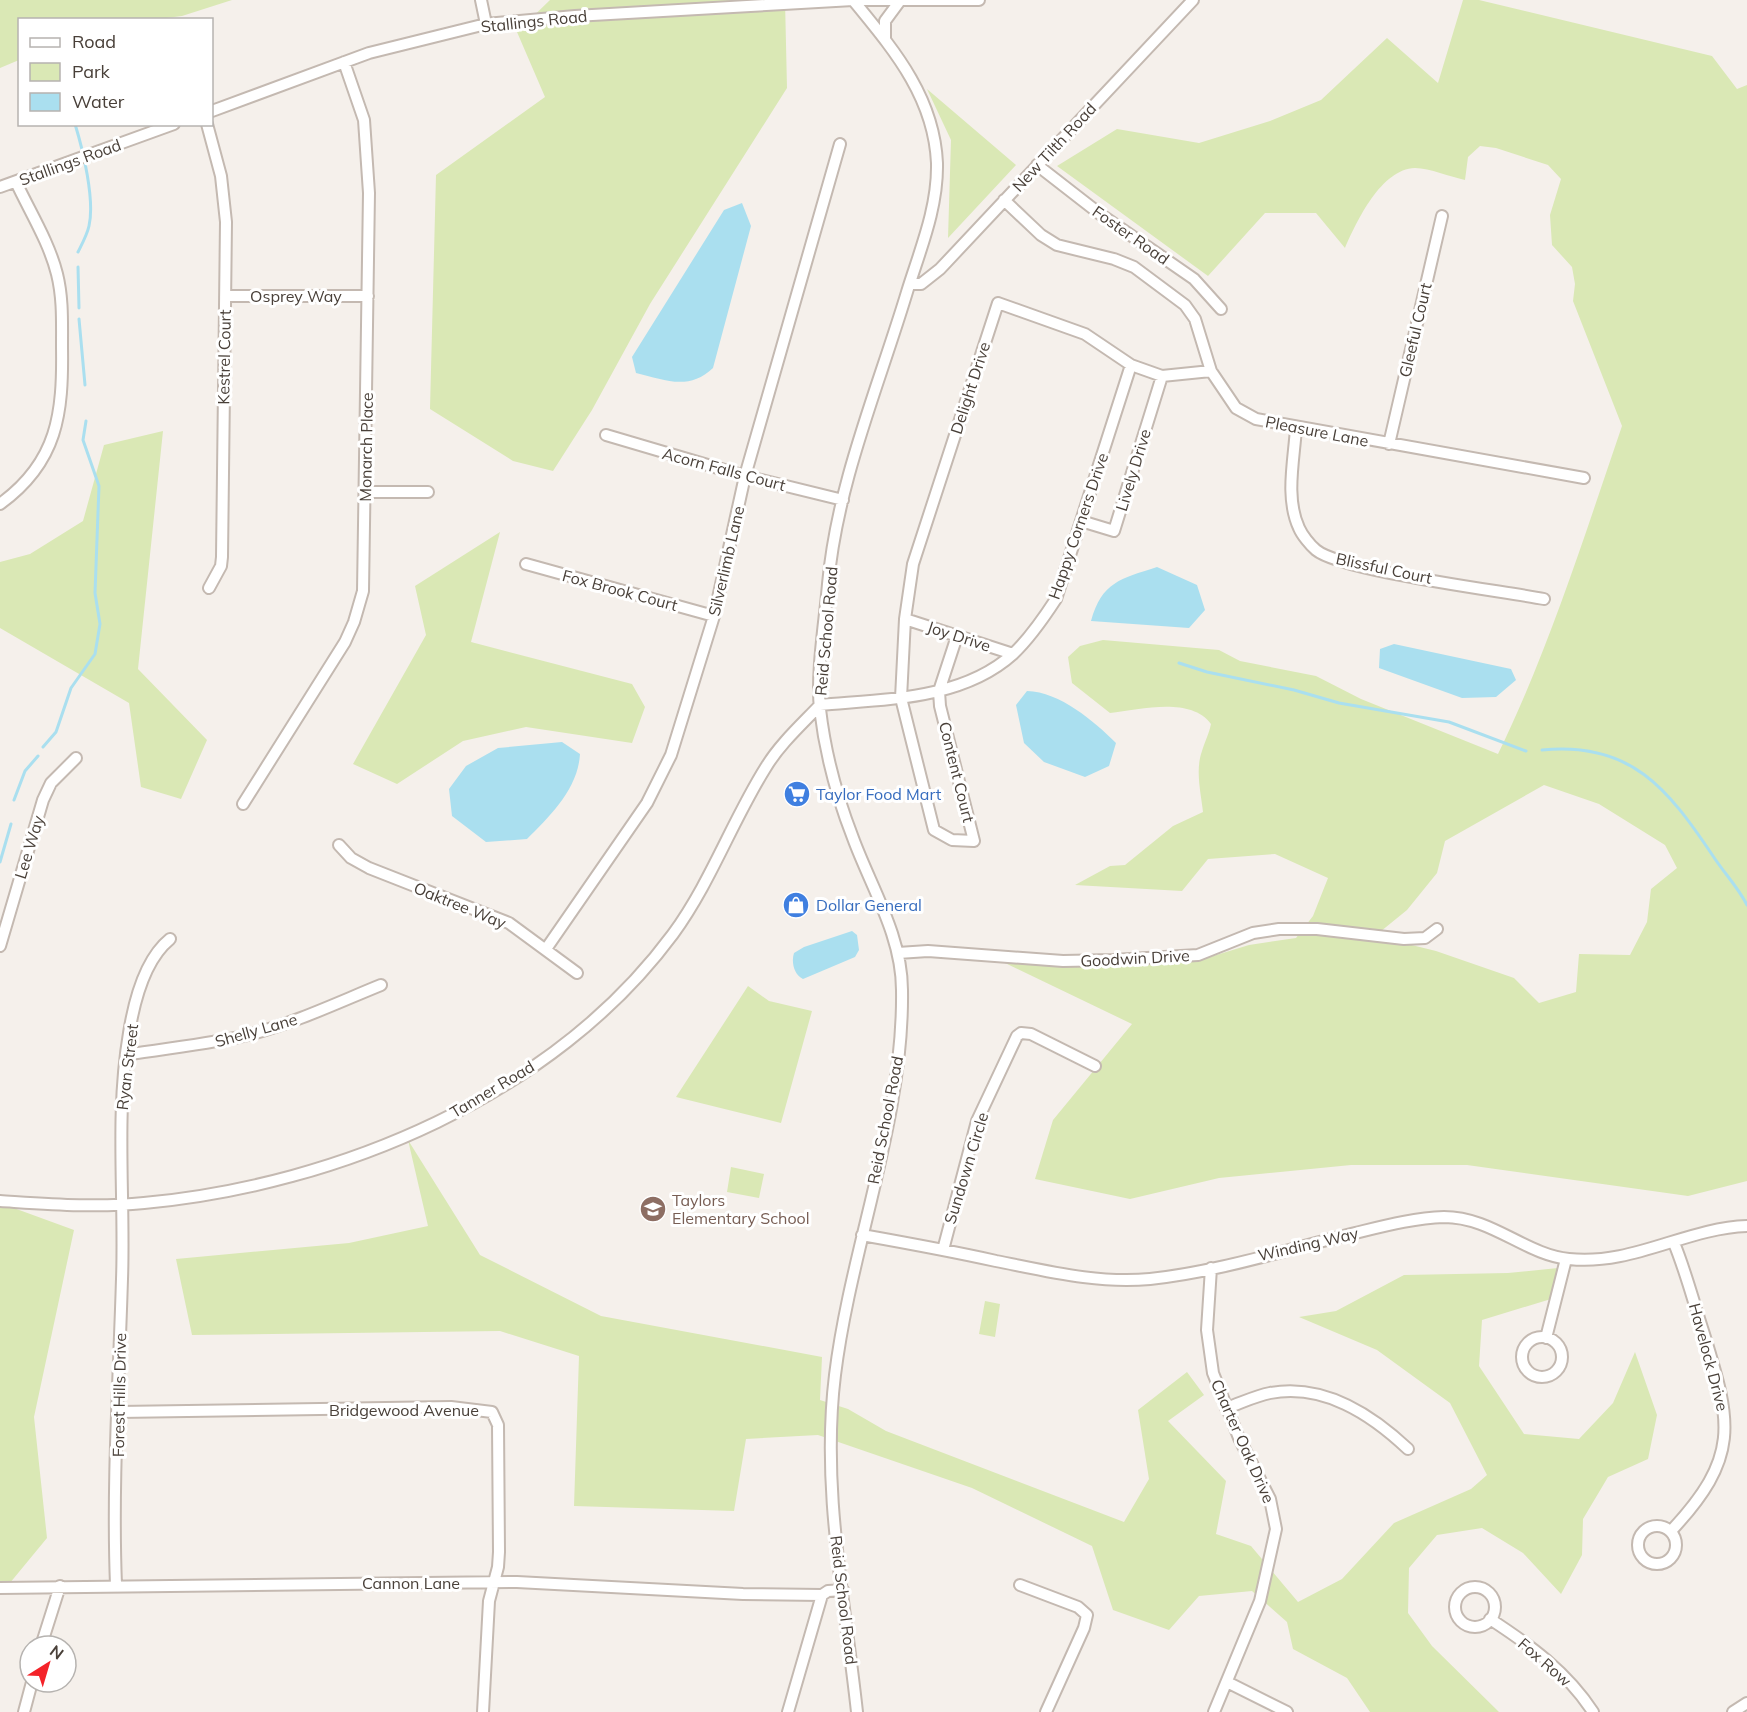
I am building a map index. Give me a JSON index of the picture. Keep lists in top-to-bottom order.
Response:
{
  "streets": {
    "street": [
      "Stallings Road",
      "New Tilth Road",
      "Foster Road",
      "Osprey Way",
      "Gleeful Court",
      "Kestrel Court",
      "Delight Drive",
      "Pleasure Lane",
      "Monarch Place",
      "Acorn Falls Court",
      "Lively Drive",
      "Happy Corners Drive",
      "Silverlimb Lane",
      "Blissful Court",
      "Fox Brook Court",
      "Reid School Road",
      "Joy Drive",
      "Content Court",
      "Lee Way",
      "Oaktree Way",
      "Goodwin Drive",
      "Shelly Lane",
      "Ryan Street",
      "Tanner Road",
      "Sundown Circle",
      "Winding Way",
      "Havelock Drive",
      "Forest Hills Drive",
      "Bridgewood Avenue",
      "Charter Oak Drive",
      "Cannon Lane",
      "Fox Row"
    ]
  },
  "crossings": [
    ["Stallings Road", "Monarch Place"],
    ["Stallings Road", "Reid School Road"],
    ["New Tilth Road", "Foster Road"],
    ["New Tilth Road", "Pleasure Lane"],
    ["New Tilth Road", "Reid School Road"],
    ["Osprey Way", "Kestrel Court"],
    ["Osprey Way", "Monarch Place"],
    ["Gleeful Court", "Pleasure Lane"],
    ["Delight Drive", "Pleasure Lane"],
    ["Delight Drive", "Lively Drive"],
    ["Delight Drive", "Happy Corners Drive"],
    ["Delight Drive", "Joy Drive"],
    ["Delight Drive", "Content Court"],
    ["Pleasure Lane", "Blissful Court"],
    ["Acorn Falls Court", "Silverlimb Lane"],
    ["Acorn Falls Court", "Reid School Road"],
    ["Lively Drive", "Happy Corners Drive"],
    ["Happy Corners Drive", "Reid School Road"],
    ["Happy Corners Drive", "Joy Drive"],
    ["Happy Corners Drive", "Content Court"],
    ["Happy Corners Drive", "Tanner Road"],
    ["Silverlimb Lane", "Fox Brook Court"],
    ["Silverlimb Lane", "Oaktree Way"],
    ["Reid School Road", "Goodwin Drive"],
    ["Reid School Road", "Tanner Road"],
    ["Reid School Road", "Winding Way"],
    ["Reid School Road", "Cannon Lane"],
    ["Joy Drive", "Content Court"],
    ["Shelly Lane", "Ryan Street"],
    ["Ryan Street", "Tanner Road"],
    ["Ryan Street", "Forest Hills Drive"],
    ["Tanner Road", "Forest Hills Drive"],
    ["Sundown Circle", "Winding Way"],
    ["Winding Way", "Havelock Drive"],
    ["Winding Way", "Charter Oak Drive"],
    ["Forest Hills Drive", "Bridgewood Avenue"],
    ["Forest Hills Drive", "Cannon Lane"],
    ["Bridgewood Avenue", "Cannon Lane"]
  ],
  "places": {
    "supermarket": ["Taylor Food Mart"],
    "shop": ["Dollar General"],
    "school or university": ["Taylors Elementary School"]
  },
  "legend": ["Road", "Park", "Water"],
  "north": "top right"
}
